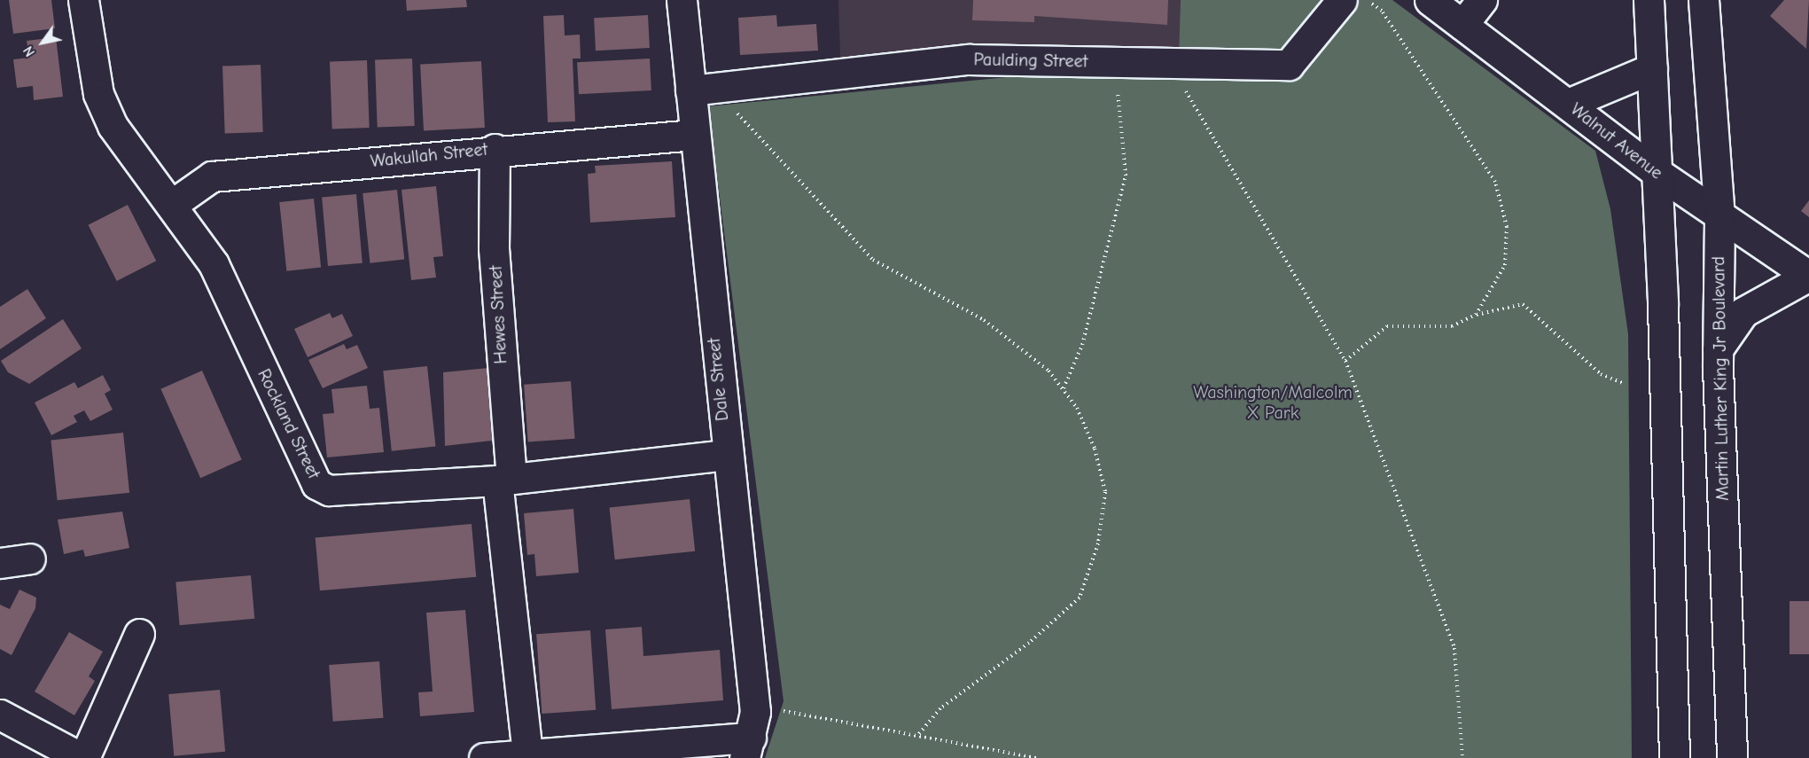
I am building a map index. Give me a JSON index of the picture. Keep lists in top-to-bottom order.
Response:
{
  "streets": {
    "street": [
      "Paulding Street",
      "Walnut Avenue",
      "Wakullah Street",
      "Hewes Street",
      "Martin Luther King Jr Boulevard",
      "Dale Street",
      "Rockland Street"
    ]
  },
  "crossings": [
    ["Paulding Street", "Dale Street"],
    ["Walnut Avenue", "Martin Luther King Jr Boulevard"],
    ["Wakullah Street", "Hewes Street"],
    ["Wakullah Street", "Dale Street"],
    ["Wakullah Street", "Rockland Street"],
    ["Hewes Street", "Rockland Street"],
    ["Dale Street", "Rockland Street"]
  ],
  "parks": ["Washington/Malcolm X Park"],
  "north": "bottom left"
}
